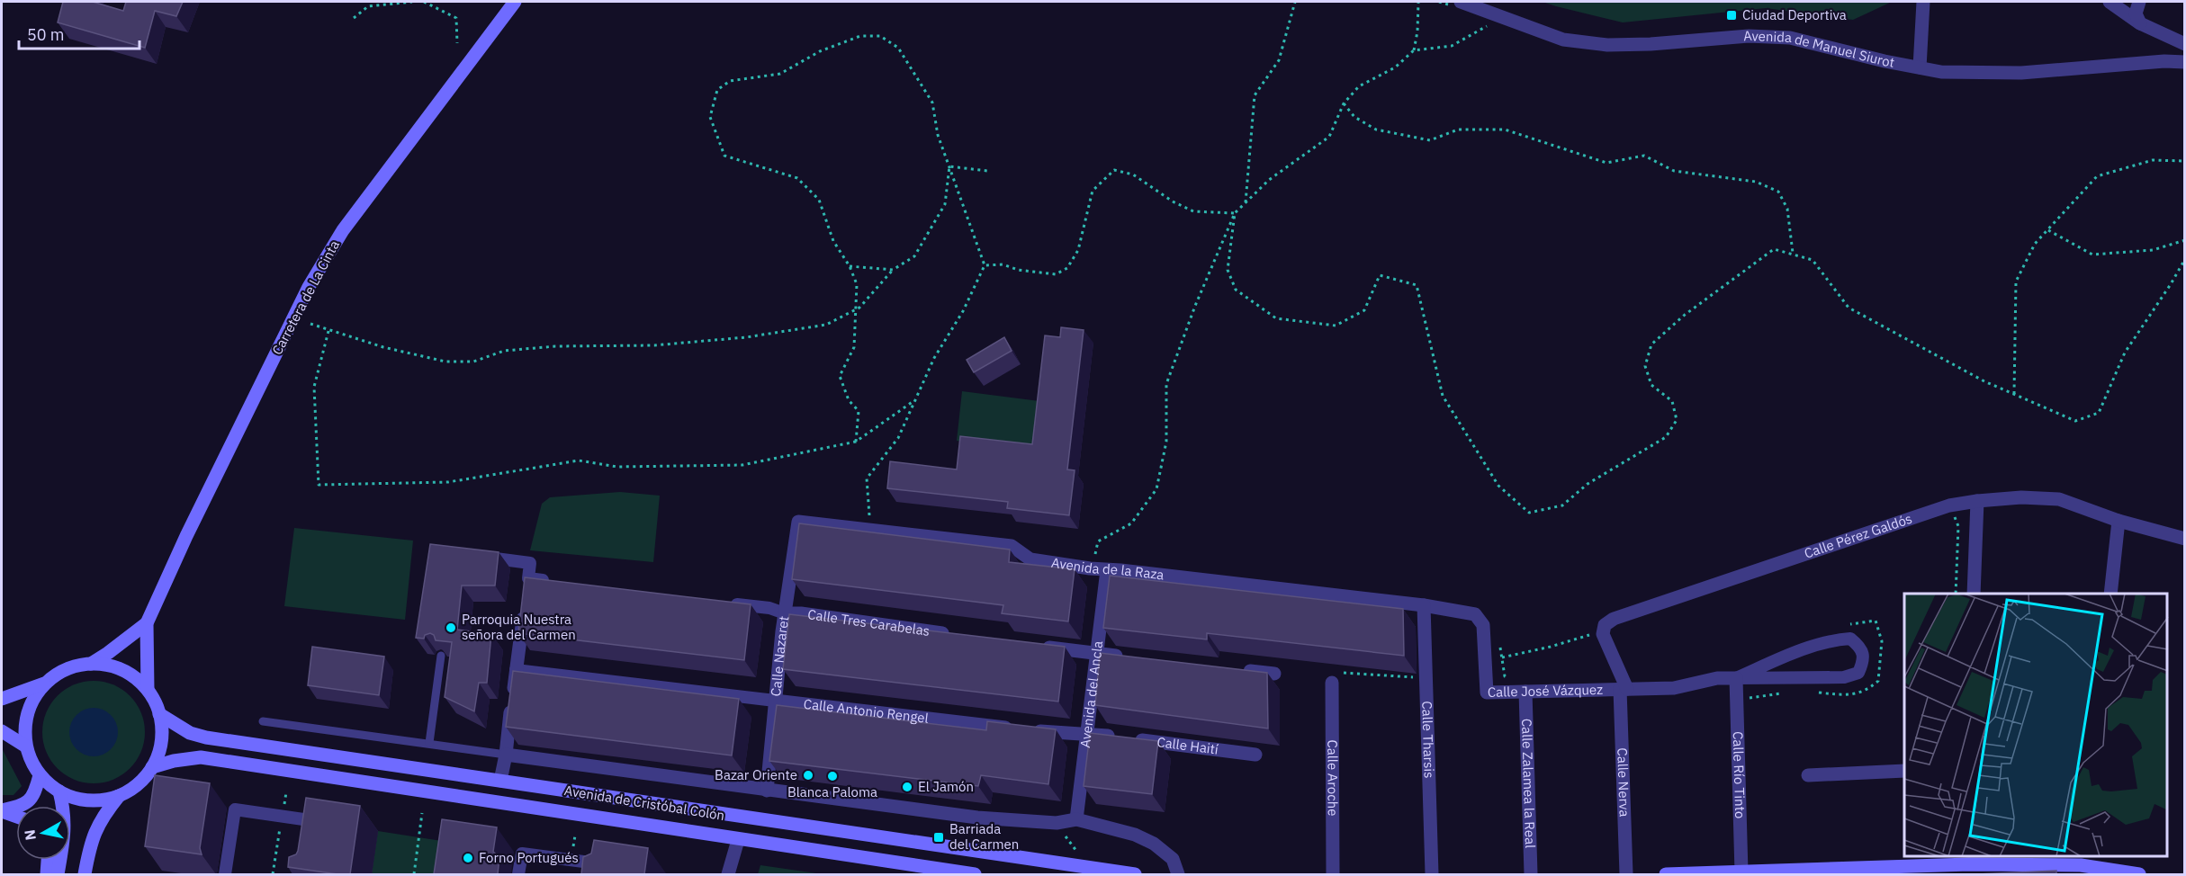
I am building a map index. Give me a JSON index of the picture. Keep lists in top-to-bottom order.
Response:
{
  "streets": {
    "main road": ["Carretera de La Cinta", "Avenida de Cristóbal Colón"],
    "street": [
      "Avenida de Manuel Siurot",
      "Calle Pérez Galdós",
      "Avenida de la Raza",
      "Calle Tres Carabelas",
      "Calle Nazaret",
      "Calle José Vázquez",
      "Avenida del Ancla",
      "Calle Antonio Rengel",
      "Calle Tharsis",
      "Calle Haití",
      "Calle Río Tinto",
      "Calle Aroche",
      "Calle Nerva",
      "Calle Zalamea la Real"
    ]
  },
  "crossings": [
    ["Carretera de La Cinta", "Avenida de Cristóbal Colón"],
    ["Calle Pérez Galdós", "Calle José Vázquez"],
    ["Calle Pérez Galdós", "Calle Nerva"],
    ["Avenida de la Raza", "Calle Nazaret"],
    ["Avenida de la Raza", "Calle José Vázquez"],
    ["Avenida de la Raza", "Avenida del Ancla"],
    ["Avenida de la Raza", "Calle Tharsis"],
    ["Calle Tres Carabelas", "Calle Nazaret"],
    ["Calle Nazaret", "Calle Antonio Rengel"],
    ["Calle José Vázquez", "Calle Tharsis"],
    ["Calle José Vázquez", "Calle Río Tinto"],
    ["Calle José Vázquez", "Calle Nerva"],
    ["Calle José Vázquez", "Calle Zalamea la Real"],
    ["Avenida del Ancla", "Calle Antonio Rengel"],
    ["Avenida del Ancla", "Calle Haití"],
    ["Calle Antonio Rengel", "Calle Haití"]
  ],
  "places": {
    "transit": ["Ciudad Deportiva", "Barriada del Carmen"],
    "other": [
      "Parroquia Nuestra señora del Carmen",
      "Bazar Oriente",
      "Blanca Paloma",
      "El Jamón",
      "Forno Portugués"
    ]
  },
  "scale_bar": "50 m",
  "north": "left"
}
